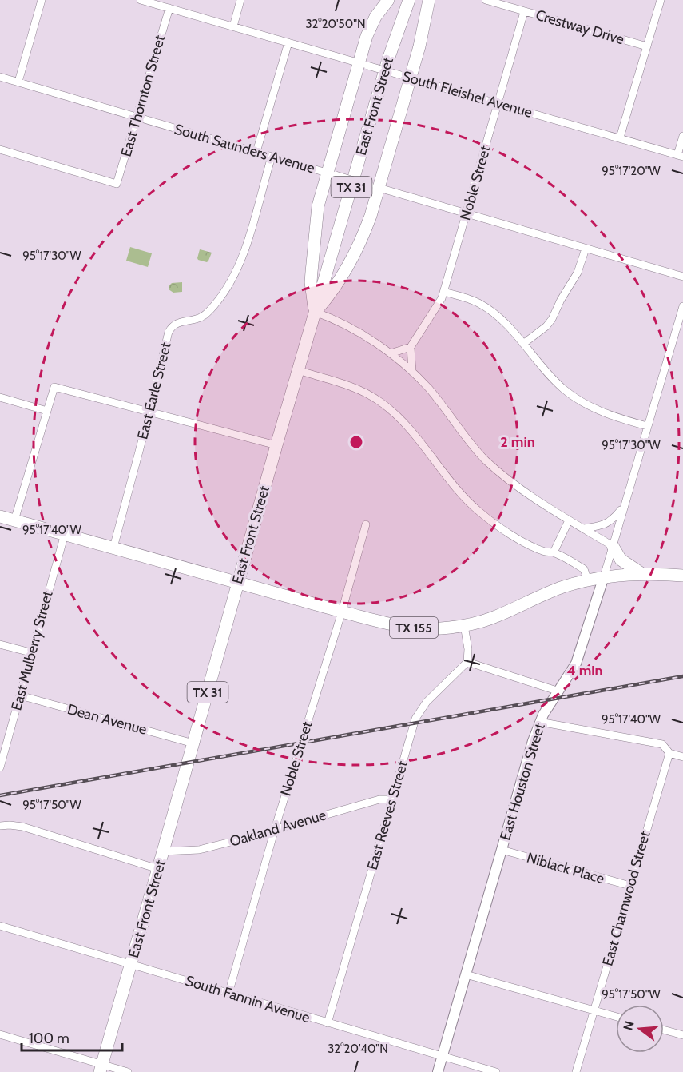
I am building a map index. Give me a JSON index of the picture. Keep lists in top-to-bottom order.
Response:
{
  "streets": {
    "main road": ["East Front Street", "TX 31", "TX 155"],
    "street": [
      "Crestway Drive",
      "South Fleishel Avenue",
      "East Thornton Street",
      "South Saunders Avenue",
      "Noble Street",
      "East Earle Street",
      "East Mulberry Street",
      "Dean Avenue",
      "East Houston Street",
      "East Reeves Street",
      "Oakland Avenue",
      "Niblack Place",
      "East Charnwood Street",
      "South Fannin Avenue"
    ]
  },
  "crossings": [
    ["Crestway Drive", "Noble Street"],
    ["South Fleishel Avenue", "East Thornton Street"],
    ["South Fleishel Avenue", "Noble Street"],
    ["East Thornton Street", "South Saunders Avenue"],
    ["East Front Street", "TX 155"],
    ["East Front Street", "Dean Avenue"],
    ["East Front Street", "Oakland Avenue"],
    ["East Front Street", "South Fannin Avenue"],
    ["South Saunders Avenue", "Noble Street"],
    ["South Saunders Avenue", "East Earle Street"],
    ["Noble Street", "TX 155"],
    ["Noble Street", "Oakland Avenue"],
    ["Noble Street", "South Fannin Avenue"],
    ["TX 155", "East Houston Street"],
    ["East Mulberry Street", "Dean Avenue"],
    ["East Houston Street", "Niblack Place"],
    ["East Houston Street", "South Fannin Avenue"],
    ["East Reeves Street", "Oakland Avenue"],
    ["East Reeves Street", "South Fannin Avenue"],
    ["Niblack Place", "East Charnwood Street"]
  ],
  "scale_bar": "100 m",
  "north": "left",
  "coordinates": [
    "32°20'50\"N",
    "95°17'20\"W",
    "95°17'30\"W",
    "95°17'40\"W",
    "95°17'50\"W",
    "32°20'40\"N"
  ],
  "rings": ["2 min", "4 min"]
}
